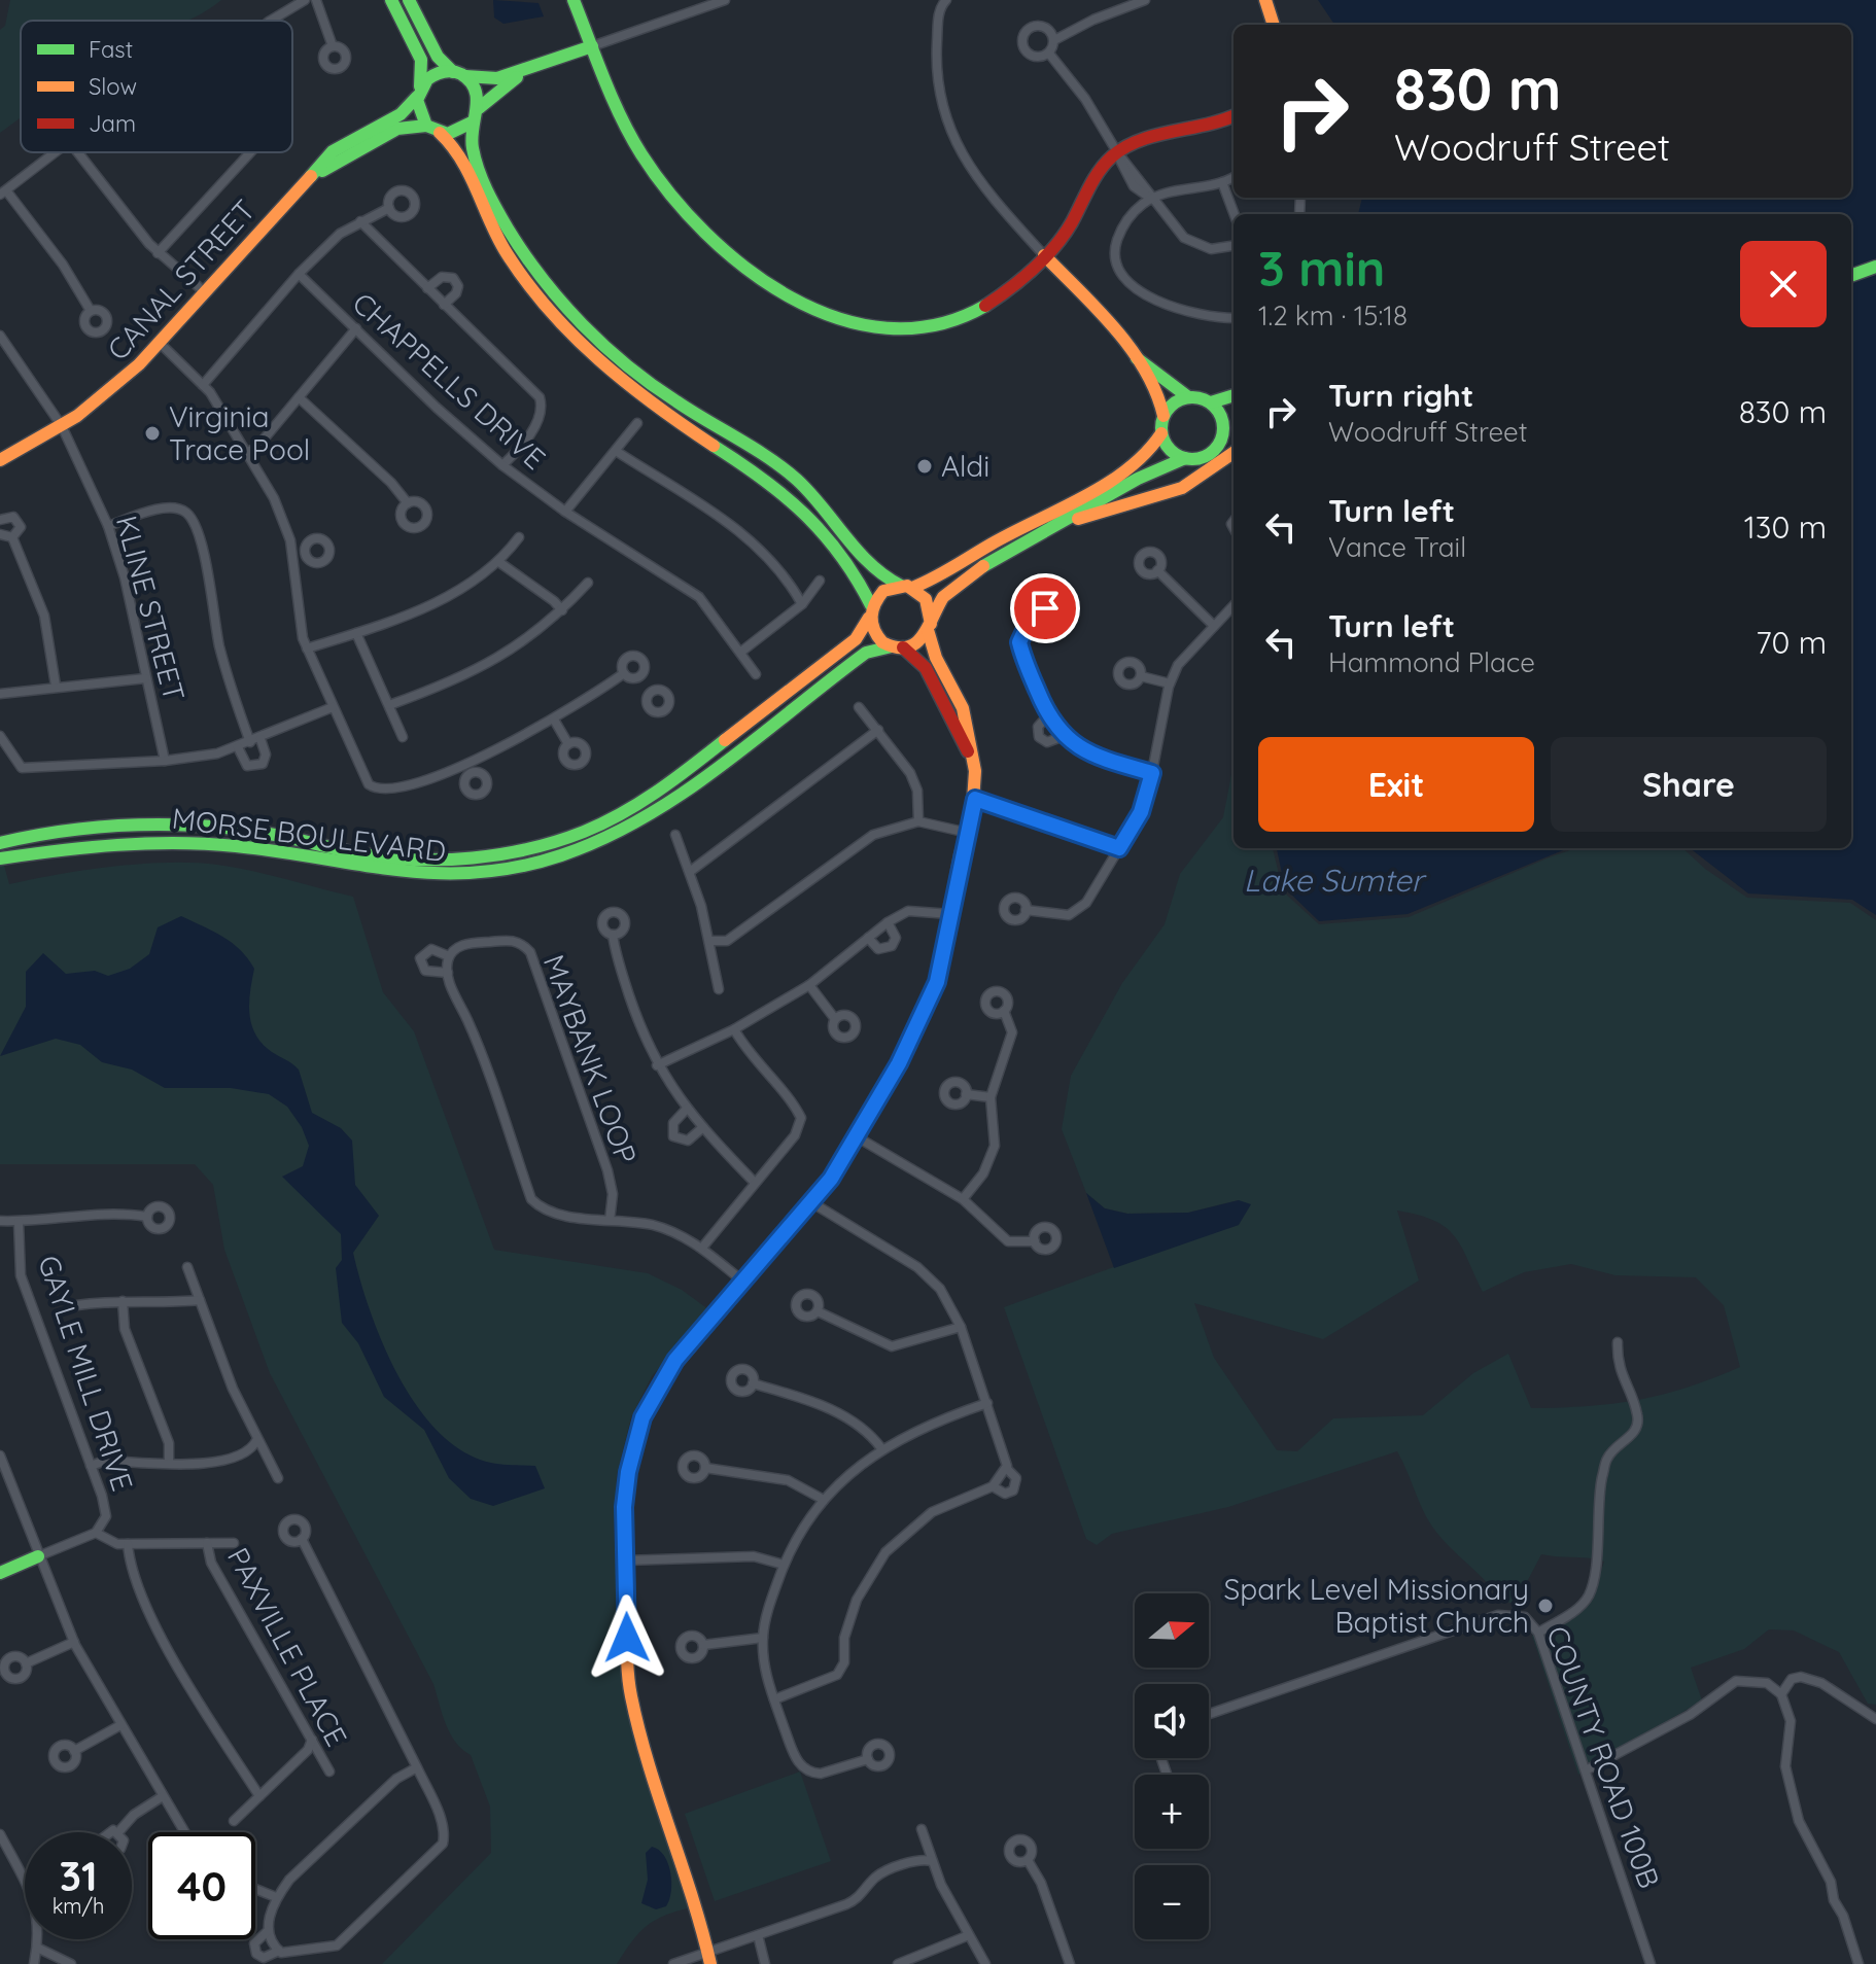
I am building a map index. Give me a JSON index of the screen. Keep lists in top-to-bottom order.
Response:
{
  "streets": {
    "main road": ["CANAL STREET", "MORSE BOULEVARD", "GAYLE MILL DRIVE"],
    "street": [
      "CHAPPELLS DRIVE",
      "KLINE STREET",
      "MAYBANK LOOP",
      "PAXVILLE PLACE",
      "COUNTY ROAD 100B"
    ]
  },
  "crossings": [
    ["CANAL STREET", "KLINE STREET"]
  ],
  "water": ["Lake Sumter"],
  "places": ["Virginia Trace Pool", "Aldi", "Spark Level Missionary Baptist Church"],
  "legend": ["Fast", "Slow", "Jam"],
  "north": "right",
  "page": {
    "turn": ["830 m", "Woodruff Street"],
    "heading": ["3 min", "1.2 km · 15:18"],
    "list": [
      {
        "name": "Turn right",
        "note": "Woodruff Street",
        "value": "830 m"
      },
      {
        "name": "Turn left",
        "note": "Vance Trail",
        "value": "130 m"
      },
      {
        "name": "Turn left",
        "note": "Hammond Place",
        "value": "70 m"
      }
    ],
    "buttons": ["Exit", "Share"],
    "map_buttons": ["+", "−"],
    "speed": "31 km/h",
    "limit": "40"
  }
}
